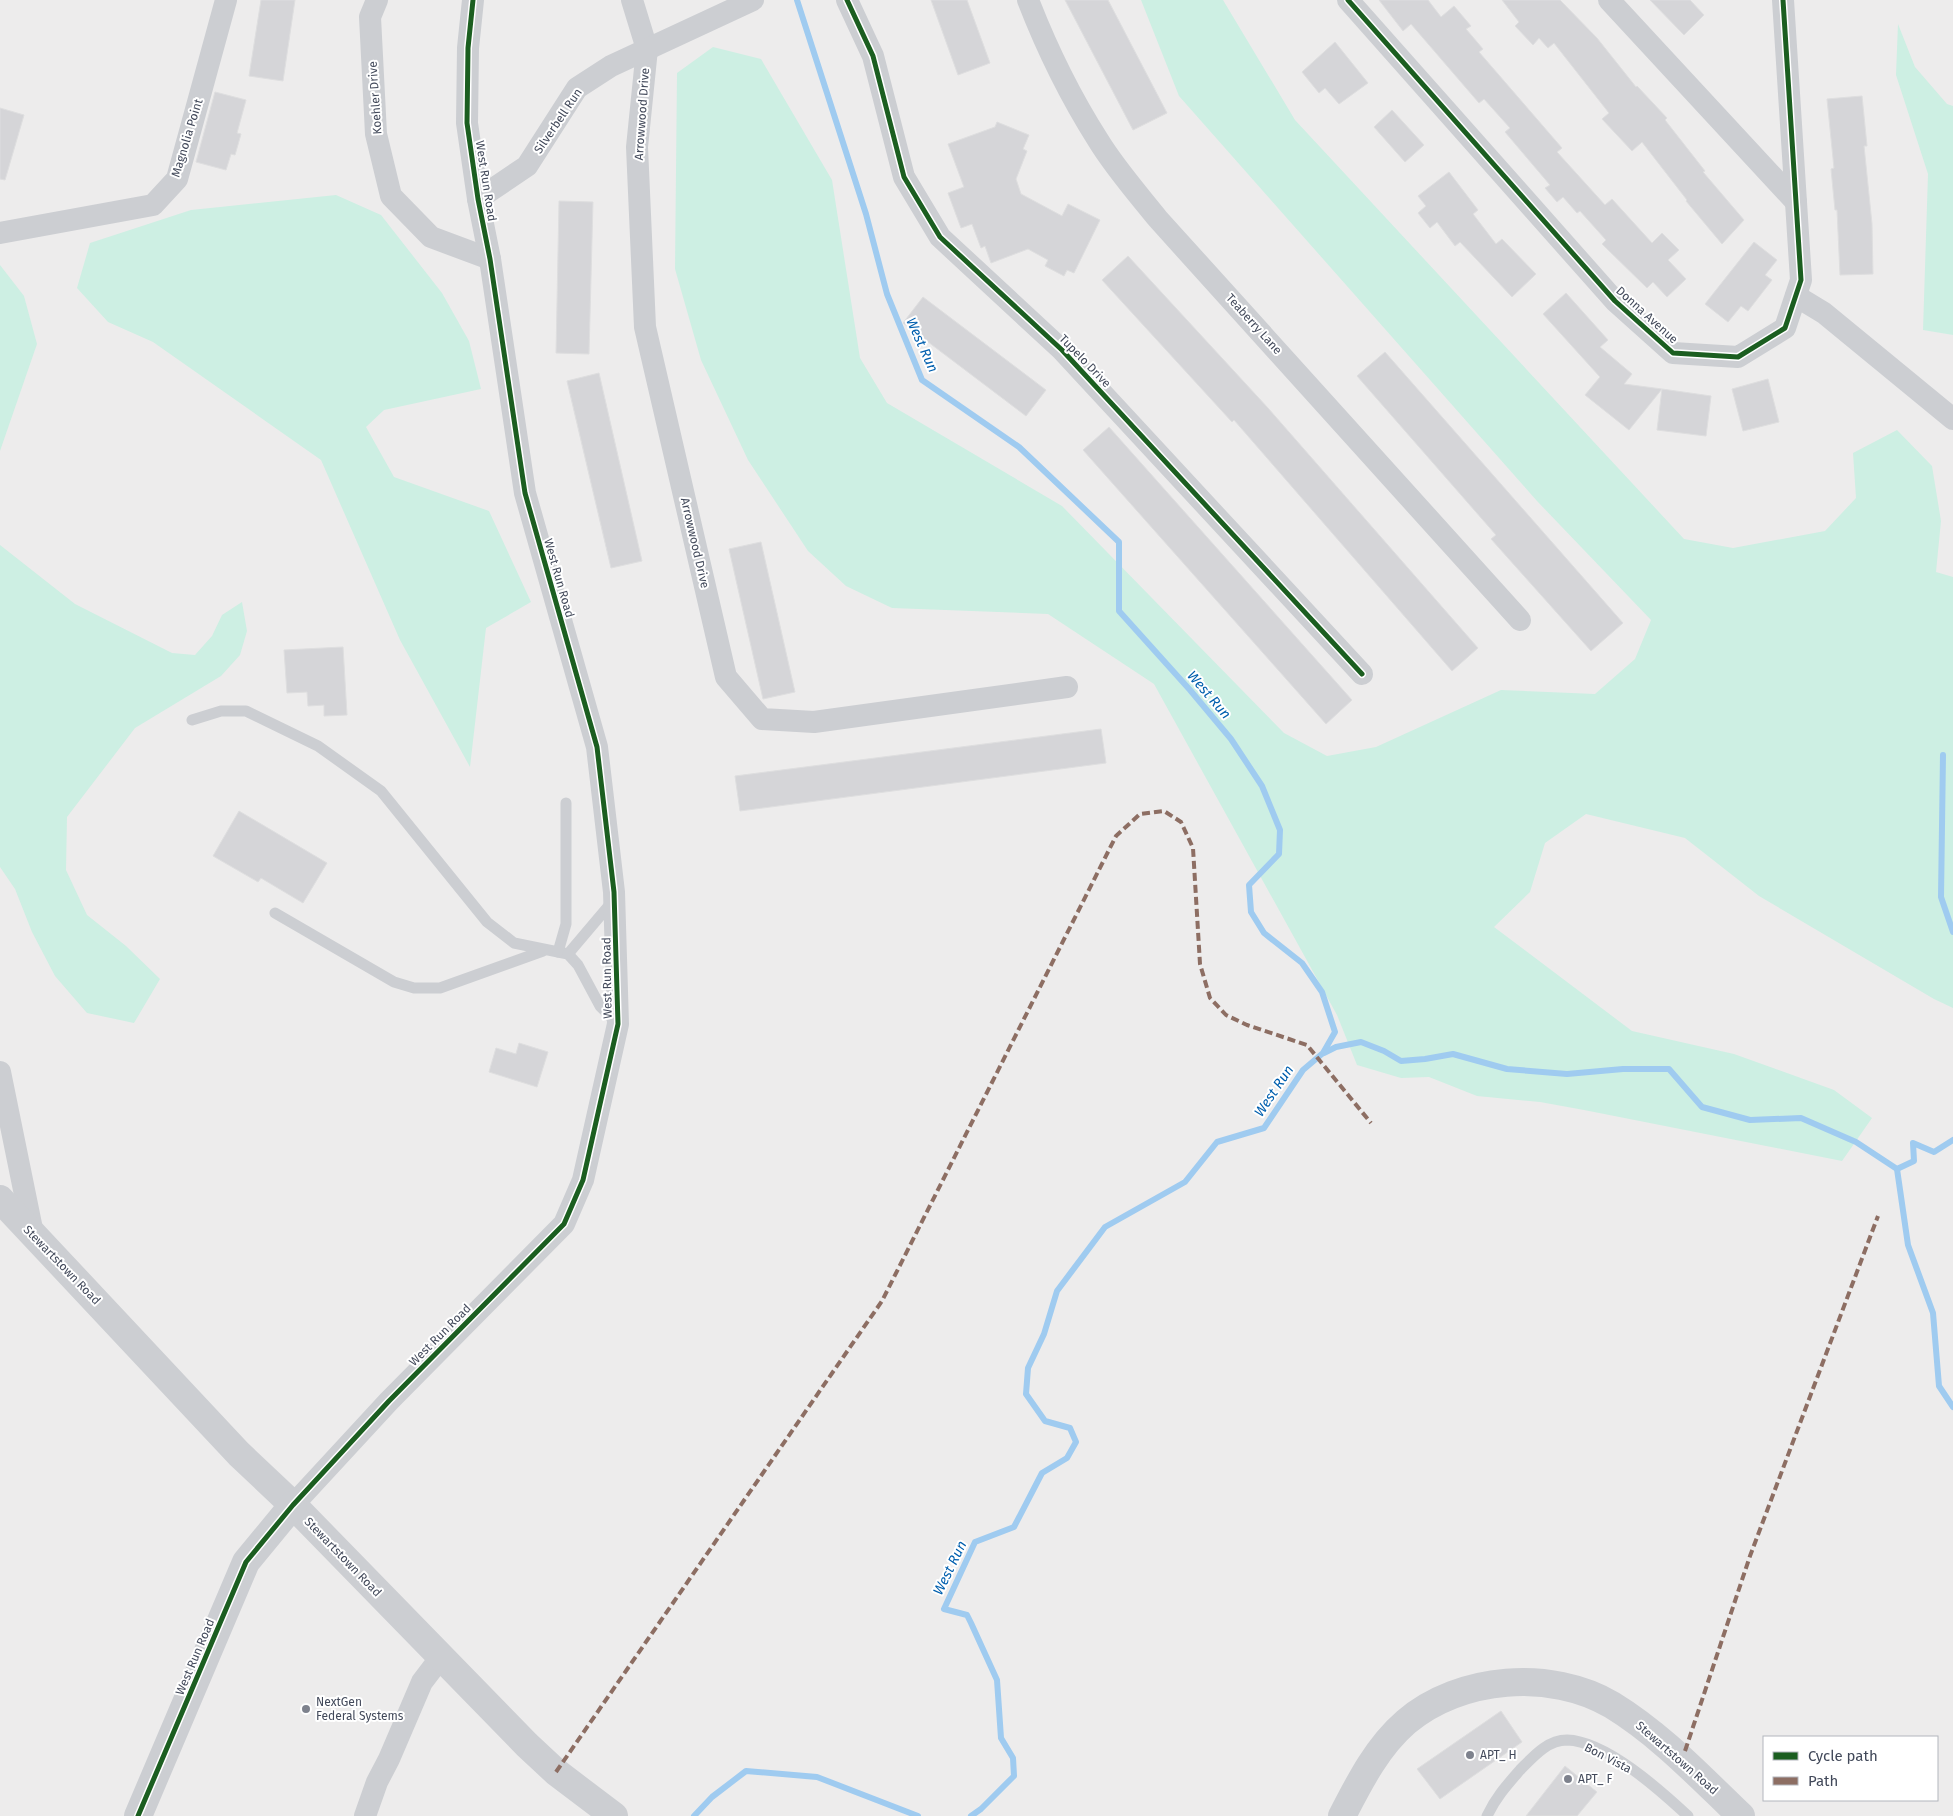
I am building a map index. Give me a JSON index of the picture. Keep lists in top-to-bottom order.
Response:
{
  "streets": {
    "street": [
      "Koehler Drive",
      "Arrowwood Drive",
      "Silverbell Run",
      "Magnolia Point",
      "West Run Road",
      "Donna Avenue",
      "Teaberry Lane",
      "Tupelo Drive",
      "Stewartstown Road"
    ],
    "lane": ["Bon Vista"]
  },
  "crossings": [
    ["Koehler Drive", "West Run Road"],
    ["Arrowwood Drive", "Silverbell Run"],
    ["Silverbell Run", "West Run Road"],
    ["West Run Road", "Stewartstown Road"]
  ],
  "water": ["West Run"],
  "places": ["NextGen Federal Systems", "APT_ H", "APT_ F"],
  "legend": ["Cycle path", "Path"]
}
